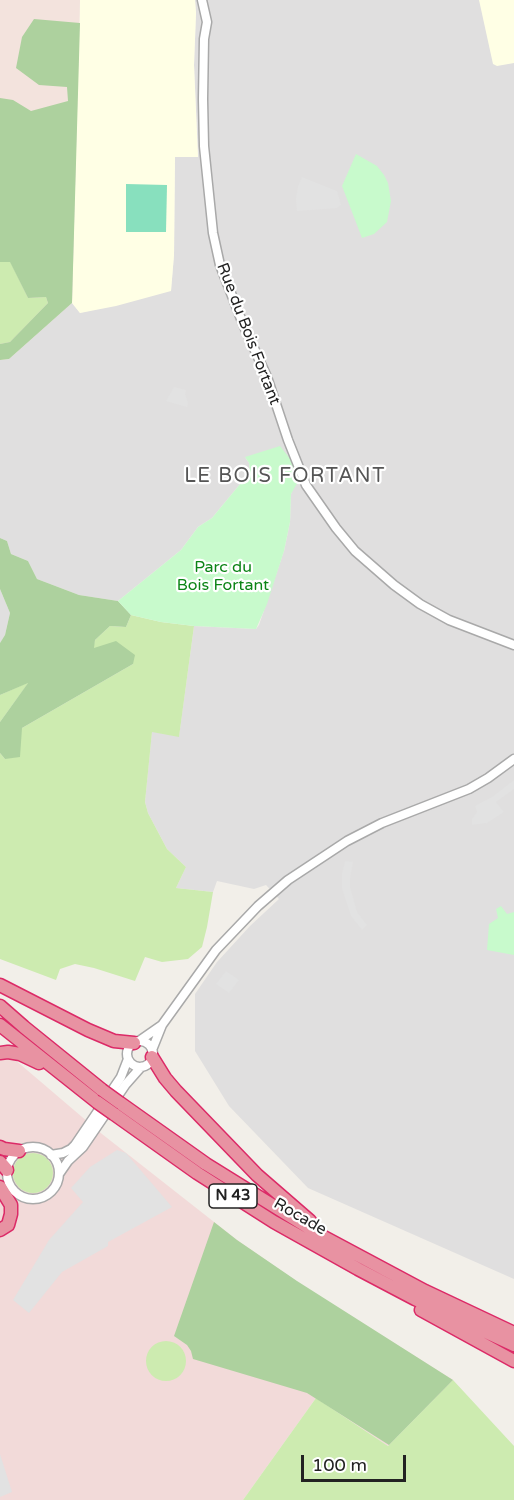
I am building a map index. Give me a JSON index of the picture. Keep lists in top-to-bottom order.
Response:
{
  "streets": {
    "highway": ["N 43", "Rocade"],
    "street": ["Rue du Bois Fortant"]
  },
  "crossings": [
    ["N 43", "Rocade"]
  ],
  "districts": ["LE BOIS FORTANT"],
  "parks": ["Parc du Bois Fortant"],
  "scale_bar": "100 m"
}
